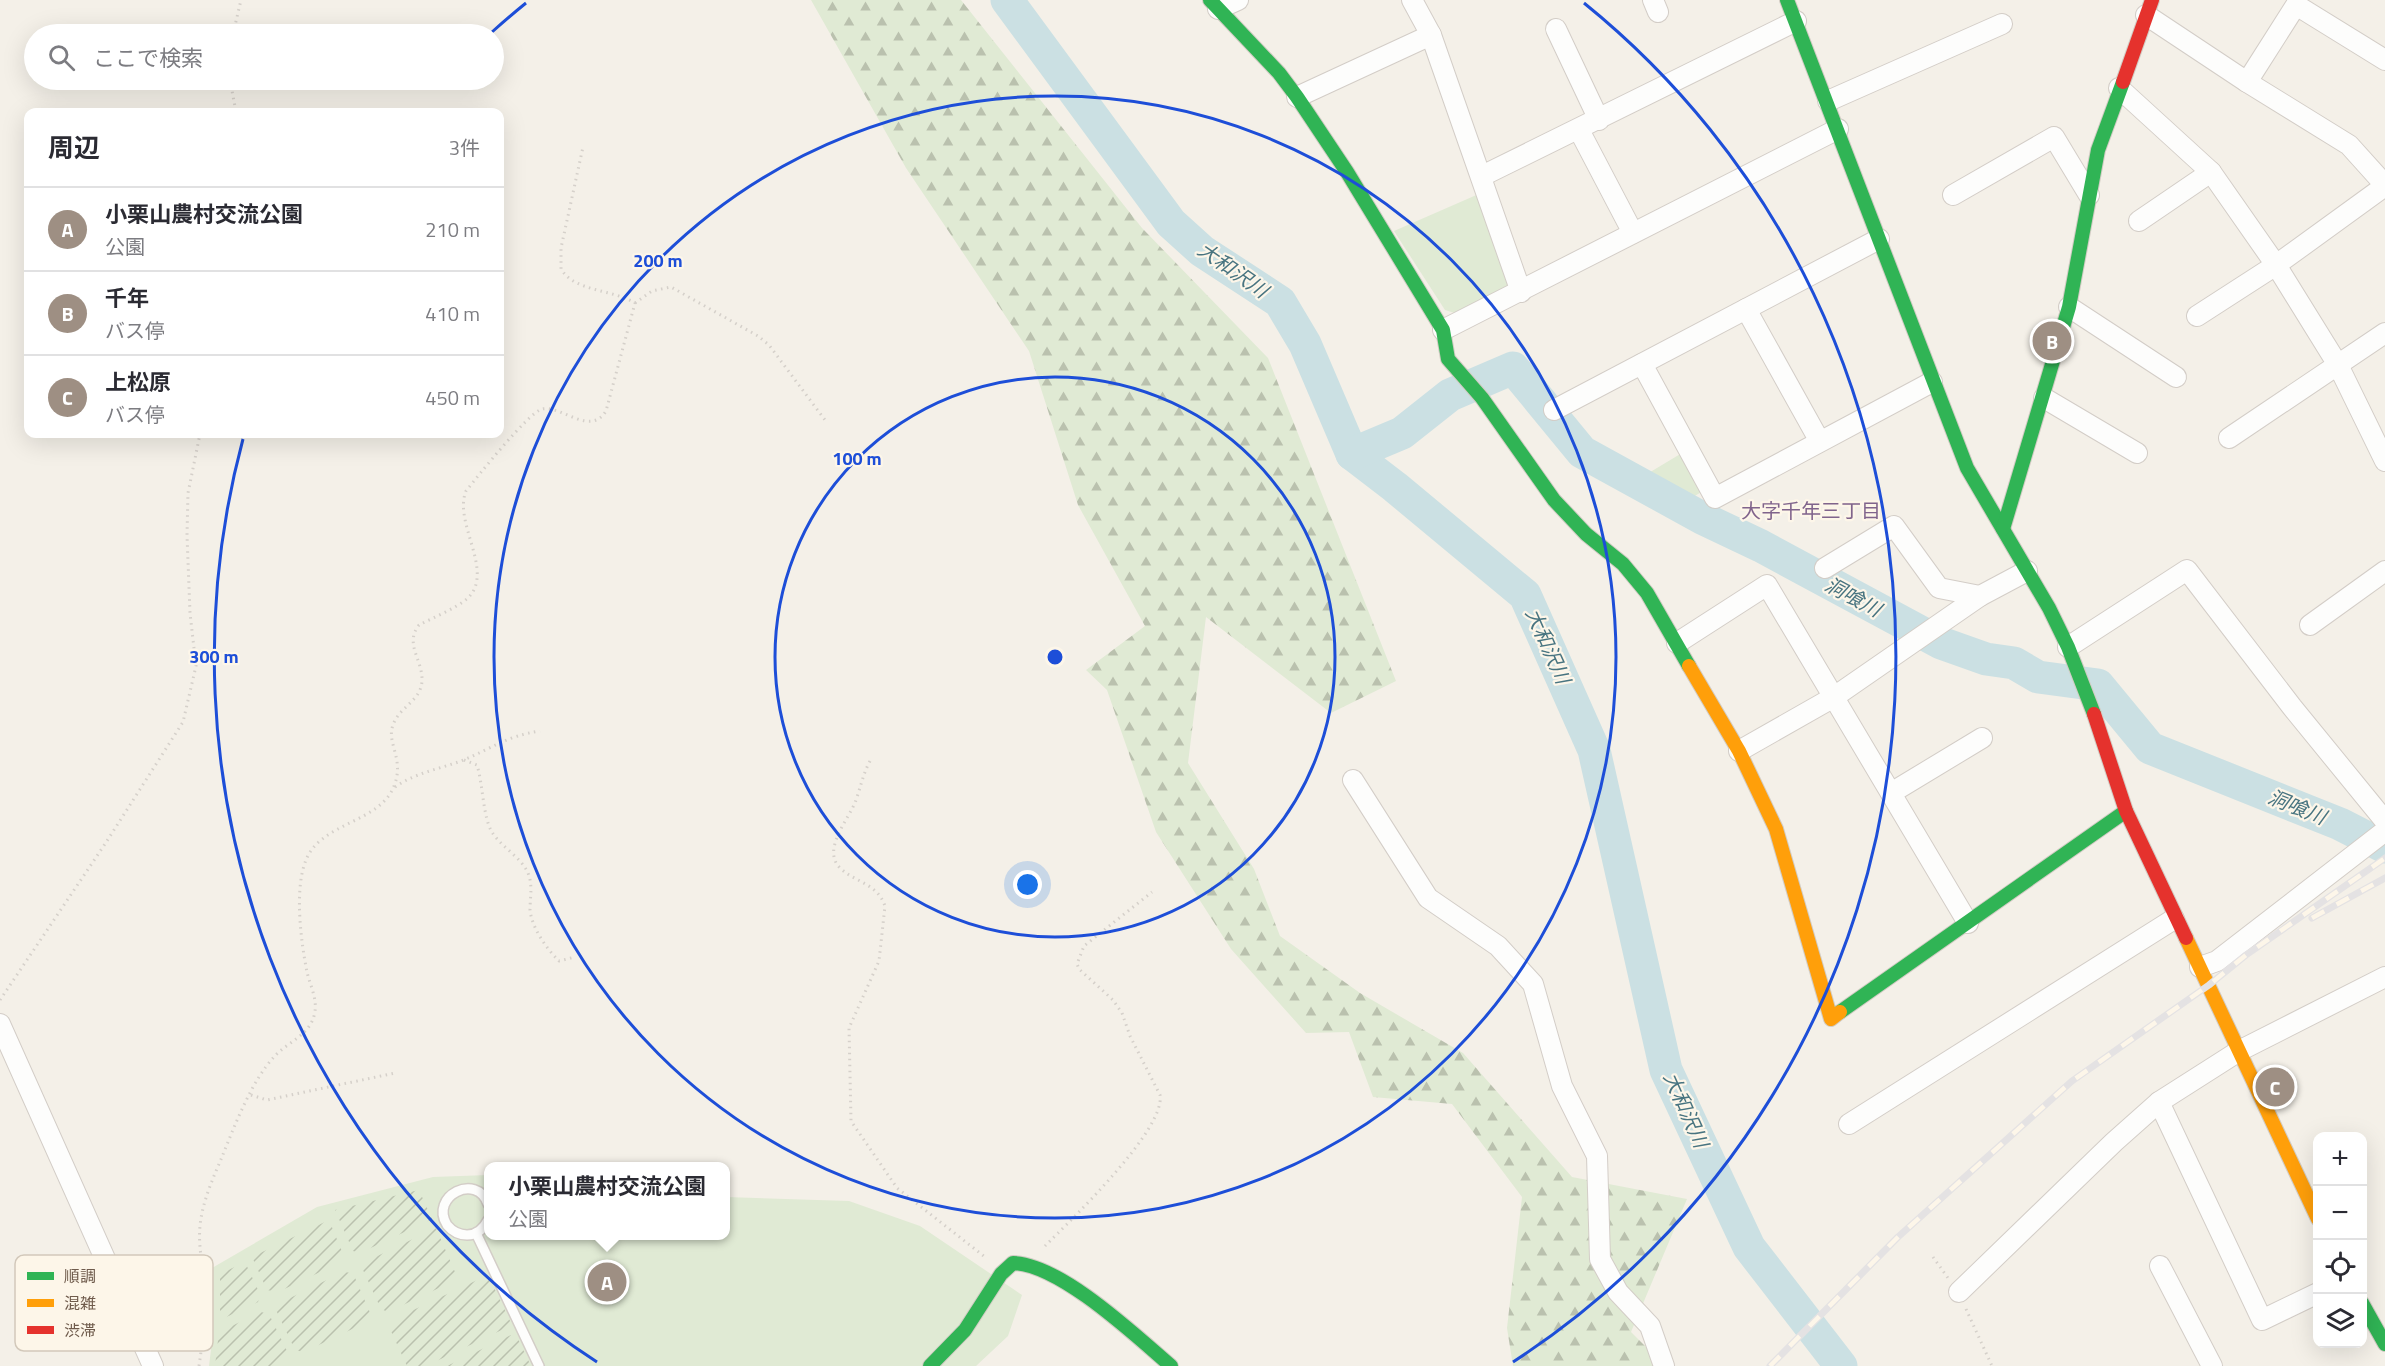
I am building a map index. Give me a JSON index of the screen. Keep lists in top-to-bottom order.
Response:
{
  "districts": ["大字千年三丁目"],
  "water": ["大和沢川", "洞喰川"],
  "legend": ["順調", "混雑", "渋滞"],
  "page": {
    "search": "ここで検索",
    "heading": ["周辺", "3件"],
    "list": [
      {
        "mark": "A",
        "name": "小栗山農村交流公園",
        "note": "公園",
        "value": "210 m"
      },
      {
        "mark": "B",
        "name": "千年",
        "note": "バス停",
        "value": "410 m"
      },
      {
        "mark": "C",
        "name": "上松原",
        "note": "バス停",
        "value": "450 m"
      }
    ],
    "pins": ["B", "C", "A"],
    "map_buttons": ["+", "−"],
    "popup": ["小栗山農村交流公園", "公園"]
  },
  "rings": ["200 m", "100 m", "300 m"]
}
